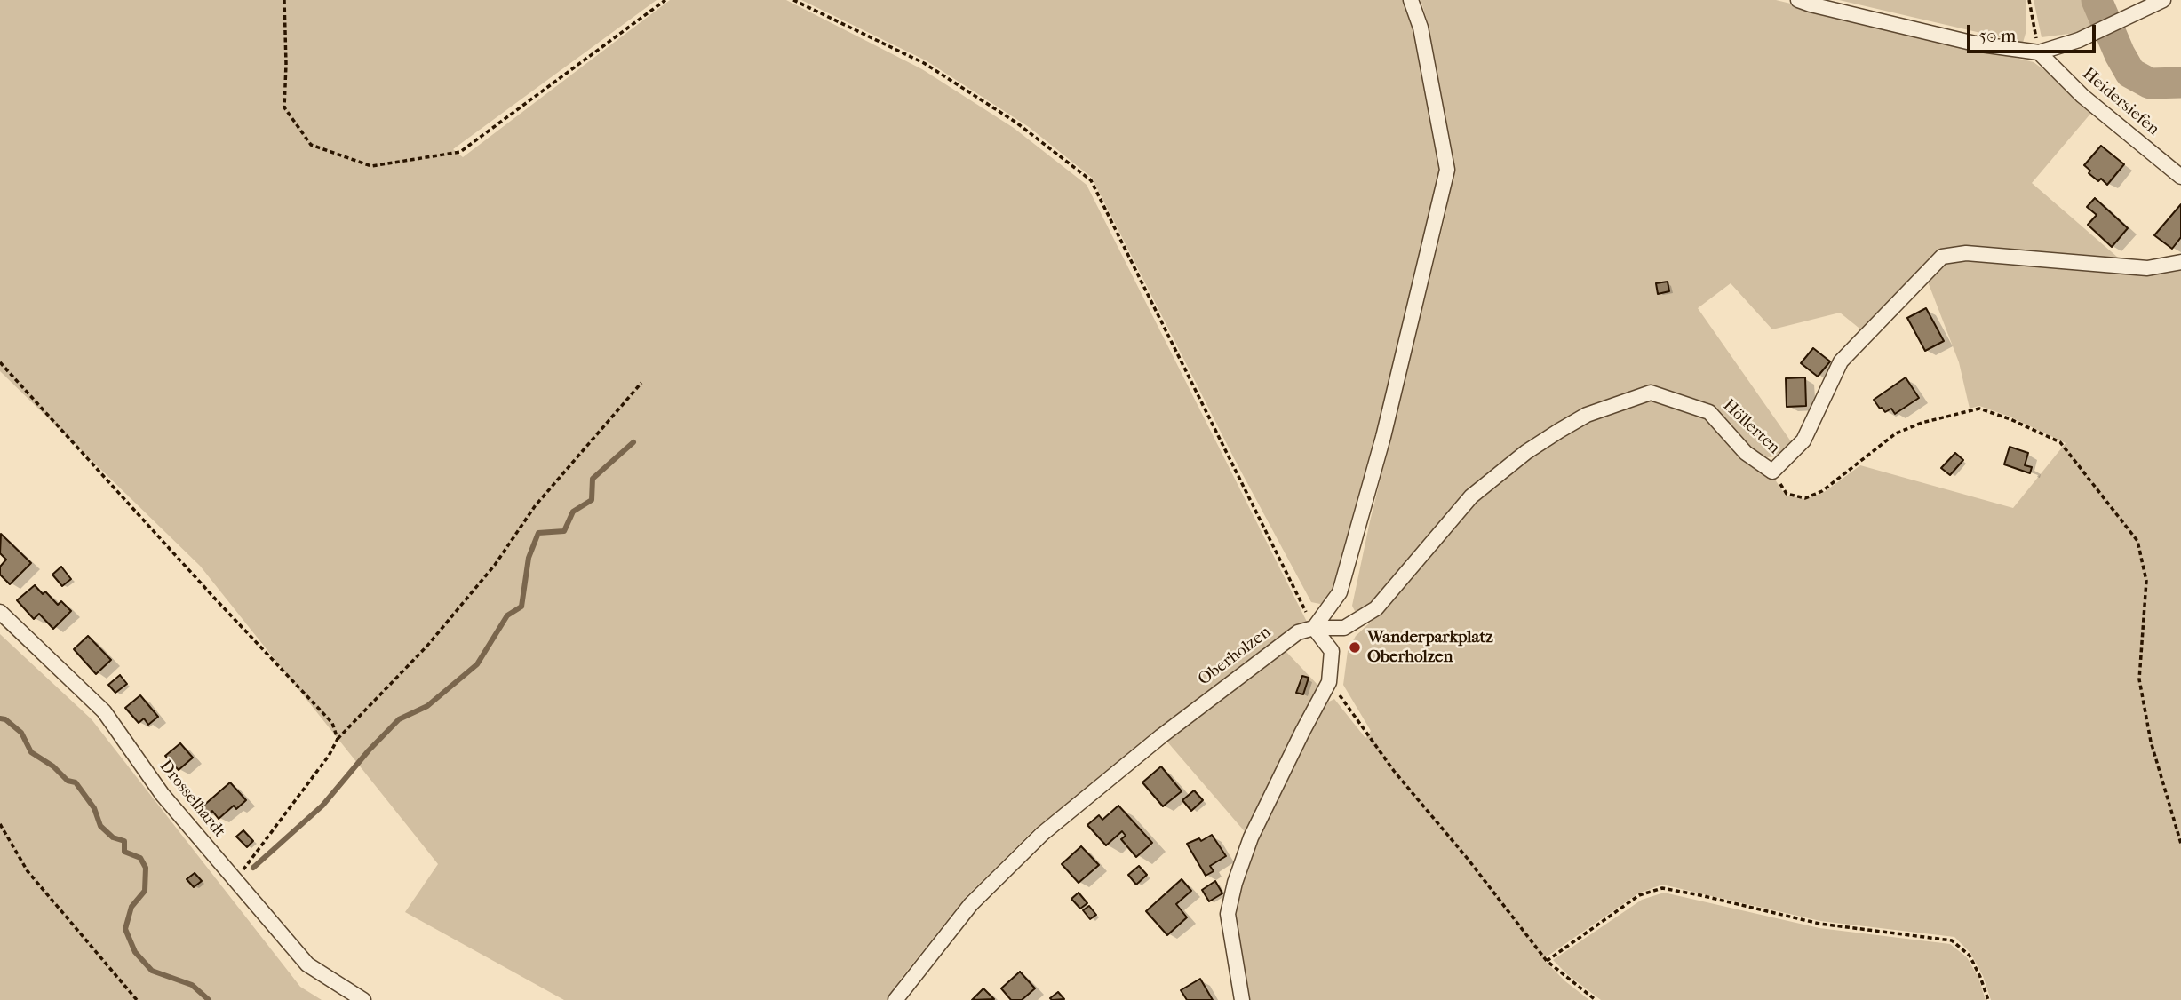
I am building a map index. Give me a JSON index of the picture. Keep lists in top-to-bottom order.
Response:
{
  "streets": {
    "street": [
      "Heidersiefen",
      "Höllerten",
      "Oberholzen",
      "Drosselhardt"
    ]
  },
  "crossings": [
    ["Höllerten", "Oberholzen"]
  ],
  "places": ["Wanderparkplatz Oberholzen"],
  "scale_bar": "50 m"
}
